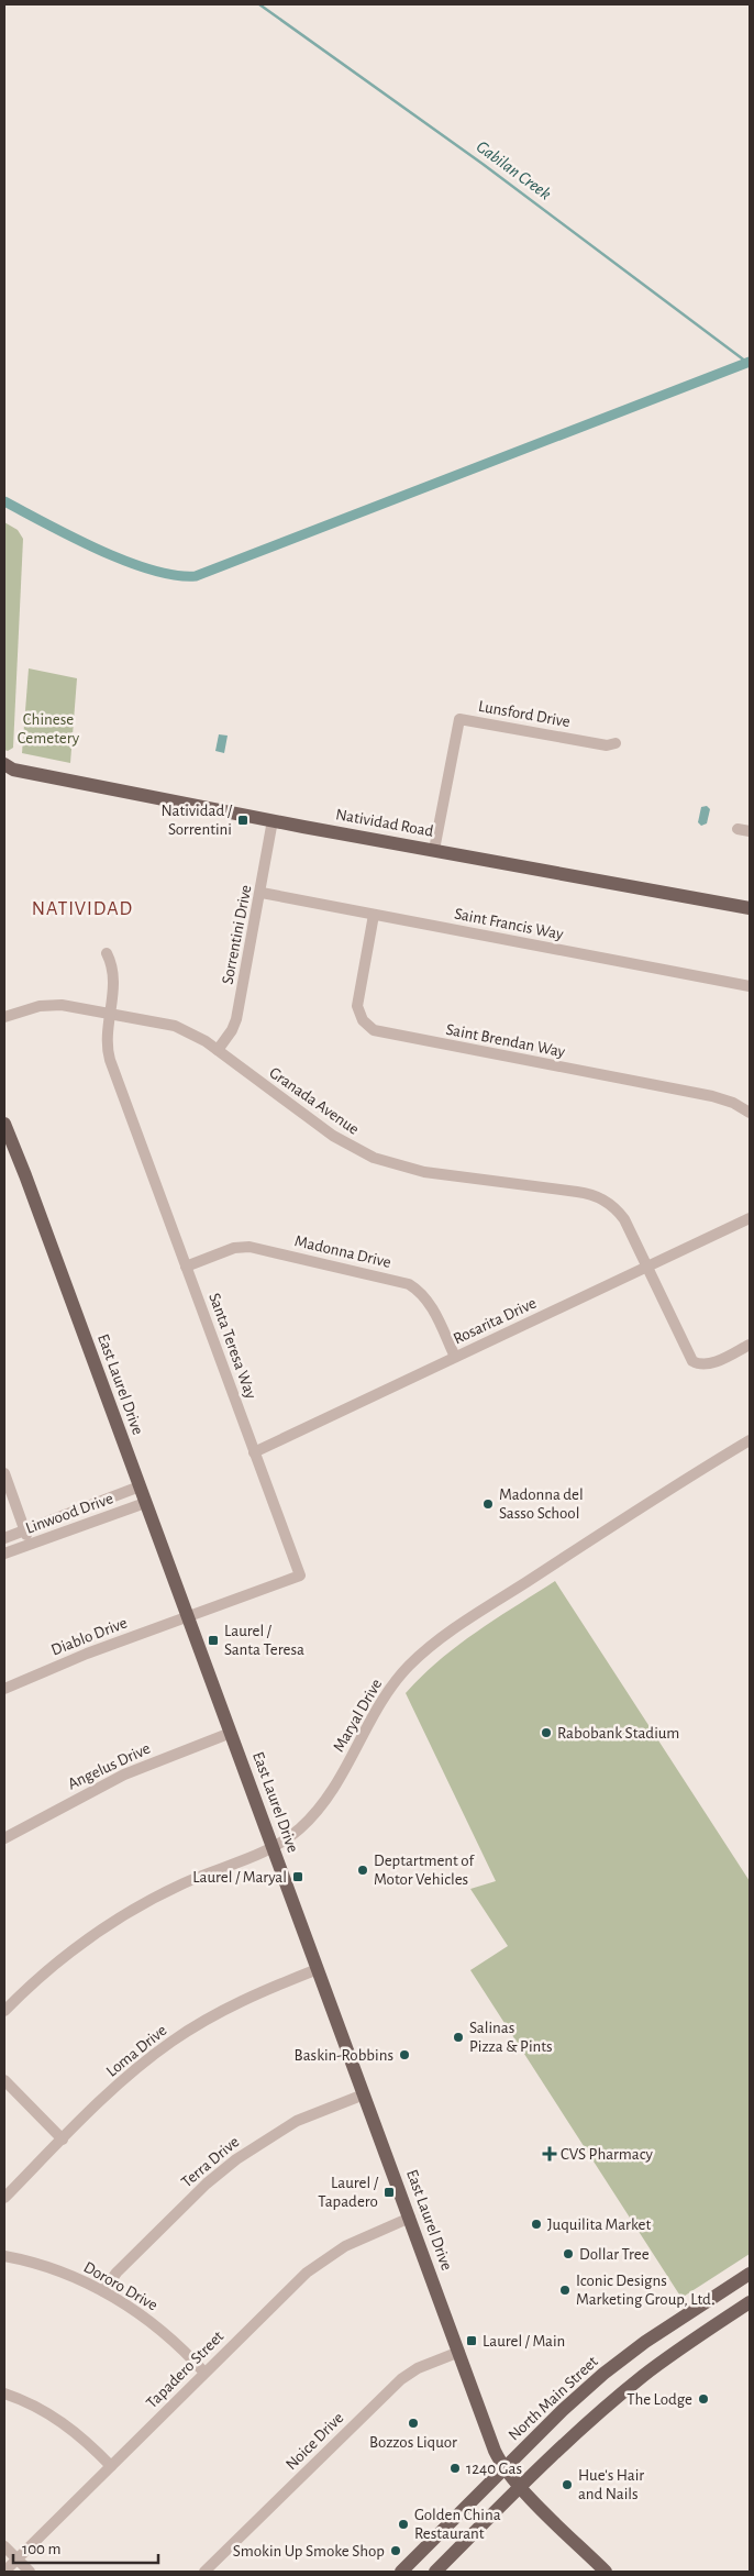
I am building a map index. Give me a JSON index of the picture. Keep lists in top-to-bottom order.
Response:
{
  "streets": {
    "main road": ["Natividad Road", "East Laurel Drive", "North Main Street"],
    "street": [
      "Lunsford Drive",
      "Saint Francis Way",
      "Sorrentini Drive",
      "Saint Brendan Way",
      "Granada Avenue",
      "Madonna Drive",
      "Rosarita Drive",
      "Santa Teresa Way",
      "Linwood Drive",
      "Diablo Drive",
      "Maryal Drive",
      "Angelus Drive",
      "Loma Drive",
      "Terra Drive",
      "Dororo Drive",
      "Tapadero Street",
      "Noice Drive"
    ]
  },
  "crossings": [
    ["Lunsford Drive", "Natividad Road"],
    ["Natividad Road", "Sorrentini Drive"],
    ["Saint Francis Way", "Sorrentini Drive"],
    ["Saint Francis Way", "Saint Brendan Way"],
    ["Sorrentini Drive", "Granada Avenue"],
    ["Granada Avenue", "Rosarita Drive"],
    ["Granada Avenue", "Santa Teresa Way"],
    ["Madonna Drive", "Rosarita Drive"],
    ["Madonna Drive", "Santa Teresa Way"],
    ["Rosarita Drive", "Santa Teresa Way"],
    ["Santa Teresa Way", "East Laurel Drive"],
    ["Santa Teresa Way", "Diablo Drive"],
    ["East Laurel Drive", "Linwood Drive"],
    ["East Laurel Drive", "Diablo Drive"],
    ["East Laurel Drive", "Maryal Drive"],
    ["East Laurel Drive", "Angelus Drive"],
    ["East Laurel Drive", "Loma Drive"],
    ["East Laurel Drive", "Terra Drive"],
    ["East Laurel Drive", "Tapadero Street"],
    ["East Laurel Drive", "North Main Street"],
    ["East Laurel Drive", "Noice Drive"],
    ["Terra Drive", "Dororo Drive"],
    ["Dororo Drive", "Tapadero Street"]
  ],
  "districts": ["NATIVIDAD"],
  "water": ["Gabilan Creek"],
  "parks": ["Chinese Cemetery"],
  "places": {
    "transit": [
      "Natividad / Sorrentini",
      "Laurel / Santa Teresa",
      "Laurel / Maryal",
      "Laurel / Tapadero",
      "Laurel / Main"
    ],
    "other": [
      "Madonna del Sasso School",
      "Rabobank Stadium",
      "Deptartment of Motor Vehicles",
      "Salinas Pizza & Pints",
      "Baskin-Robbins",
      "Juquilita Market",
      "Dollar Tree",
      "Iconic Designs Marketing Group, Ltd.",
      "The Lodge",
      "Bozzos Liquor",
      "1240 Gas",
      "Hue's Hair and Nails",
      "Golden China Restaurant",
      "Smokin Up Smoke Shop"
    ],
    "health": ["CVS Pharmacy"]
  },
  "scale_bar": "100 m"
}
